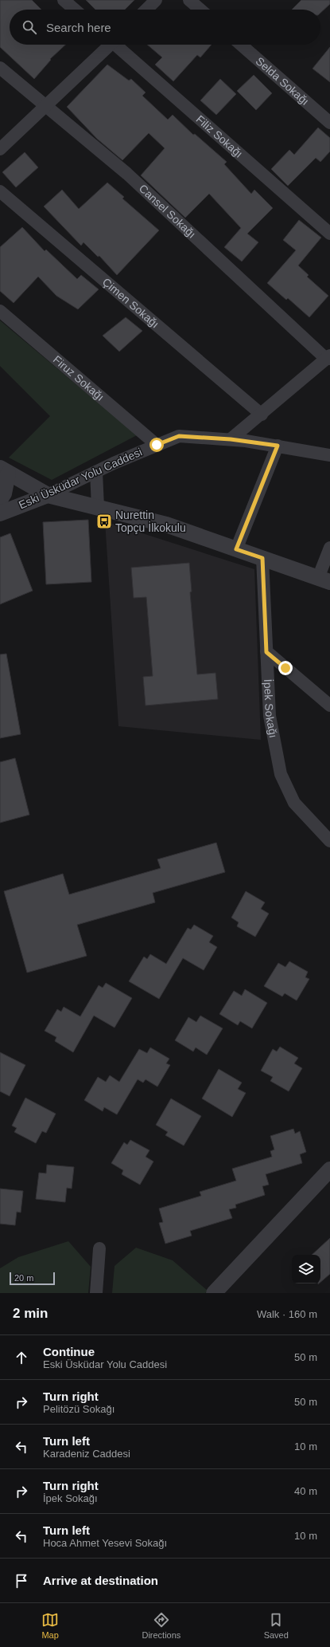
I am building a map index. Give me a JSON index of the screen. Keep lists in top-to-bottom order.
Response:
{
  "streets": {
    "street": [
      "Selda Sokağı",
      "Filiz Sokağı",
      "Cansel Sokağı",
      "Çimen Sokağı",
      "Firuz Sokağı",
      "Eski Üsküdar Yolu Caddesi",
      "İpek Sokağı"
    ]
  },
  "crossings": [
    ["Firuz Sokağı", "Eski Üsküdar Yolu Caddesi"]
  ],
  "places": {
    "bus stop": ["Nurettin Topçu İlkokulu"]
  },
  "scale_bar": "20 m",
  "page": {
    "search": "Search here",
    "scale": "20 m",
    "heading": ["2 min", "Walk · 160 m"],
    "list": [
      ["Continue", "Eski Üsküdar Yolu Caddesi", "50 m"],
      ["Turn right", "Pelitözü Sokağı", "50 m"],
      ["Turn left", "Karadeniz Caddesi", "10 m"],
      ["Turn right", "İpek Sokağı", "40 m"],
      ["Turn left", "Hoca Ahmet Yesevi Sokağı", "10 m"],
      "Arrive at destination"
    ],
    "nav": ["Map", "Directions", "Saved"]
  }
}
